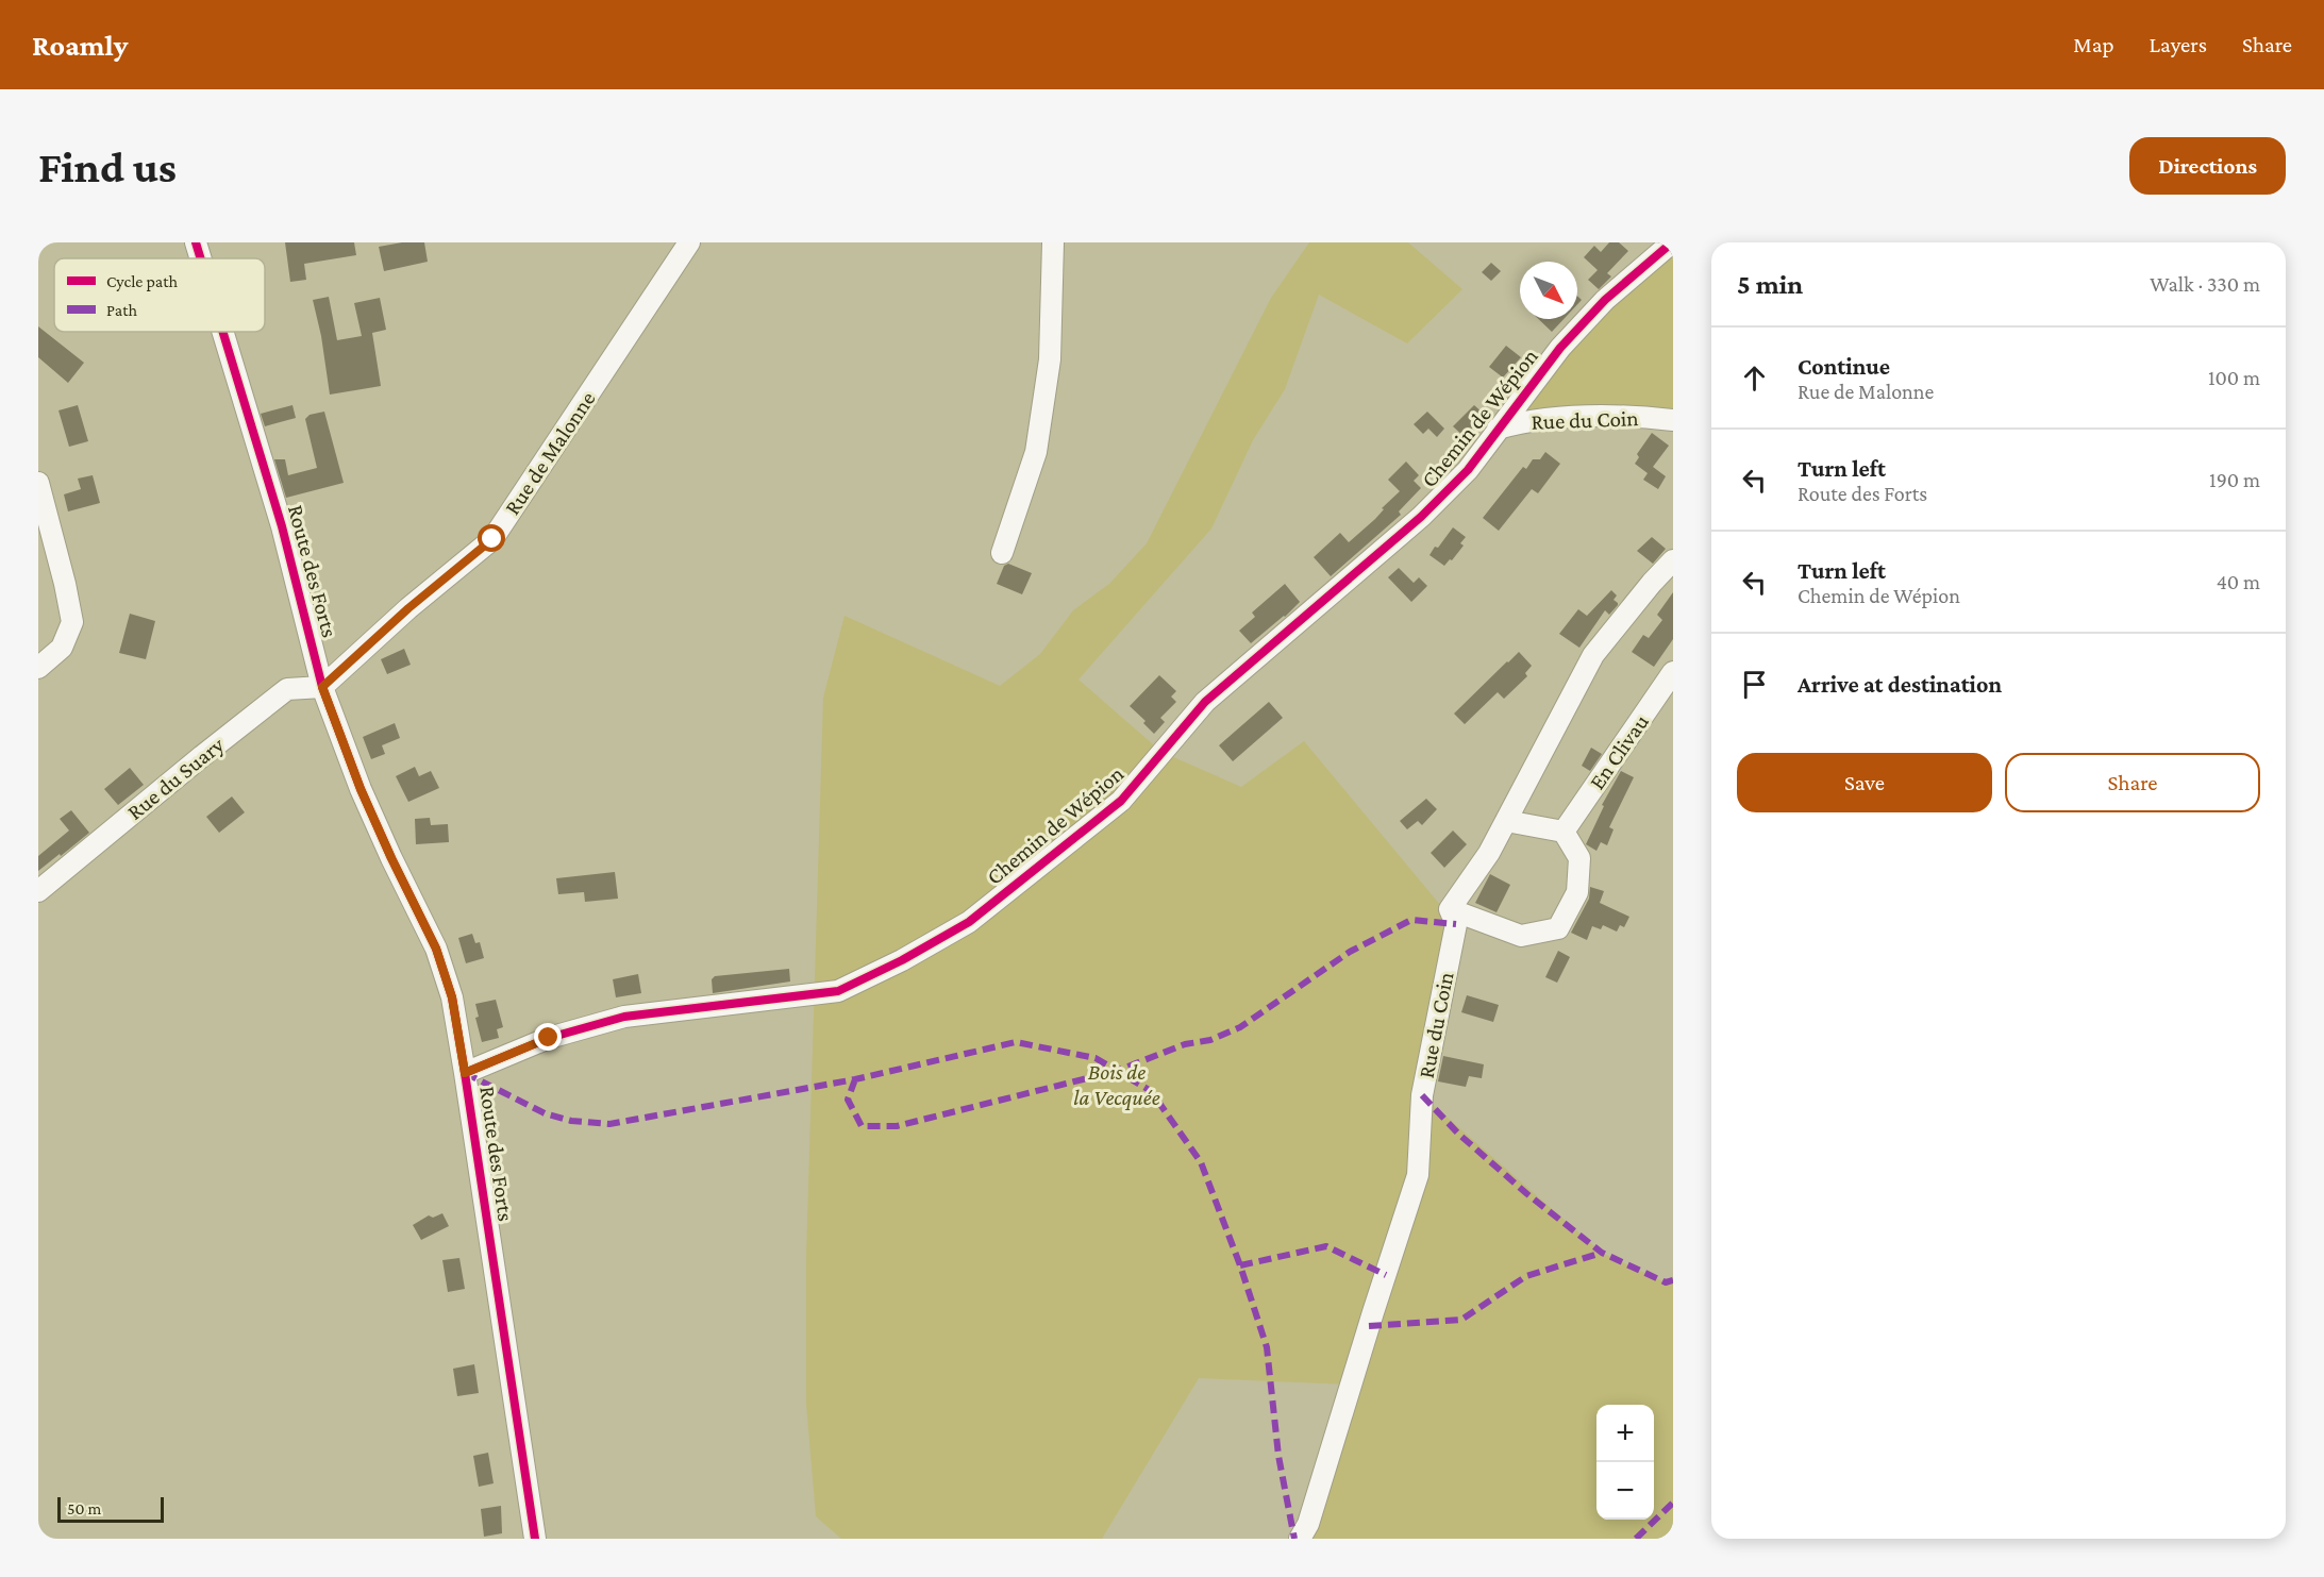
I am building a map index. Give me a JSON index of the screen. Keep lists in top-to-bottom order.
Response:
{
  "streets": {
    "street": [
      "Chemin de Wépion",
      "Rue du Coin",
      "Rue de Malonne",
      "Route des Forts",
      "En Clivau",
      "Rue du Suary"
    ]
  },
  "crossings": [
    ["Chemin de Wépion", "Rue du Coin"],
    ["Chemin de Wépion", "Route des Forts"],
    ["Rue de Malonne", "Route des Forts"],
    ["Rue de Malonne", "Rue du Suary"],
    ["Route des Forts", "Rue du Suary"]
  ],
  "parks": ["Bois de la Vecquée"],
  "legend": ["Cycle path", "Path"],
  "scale_bar": "50 m",
  "north": "bottom right",
  "page": {
    "header": "Roamly",
    "nav": ["Map", "Layers", "Share"],
    "buttons": [
      "Directions",
      ["Save", "Share"]
    ],
    "title": "Find us",
    "heading": ["5 min", "Walk · 330 m"],
    "list": [
      ["Continue", "Rue de Malonne", "100 m"],
      ["Turn left", "Route des Forts", "190 m"],
      ["Turn left", "Chemin de Wépion", "40 m"],
      "Arrive at destination"
    ],
    "map_buttons": ["+", "−"],
    "scale": "50 m"
  }
}
